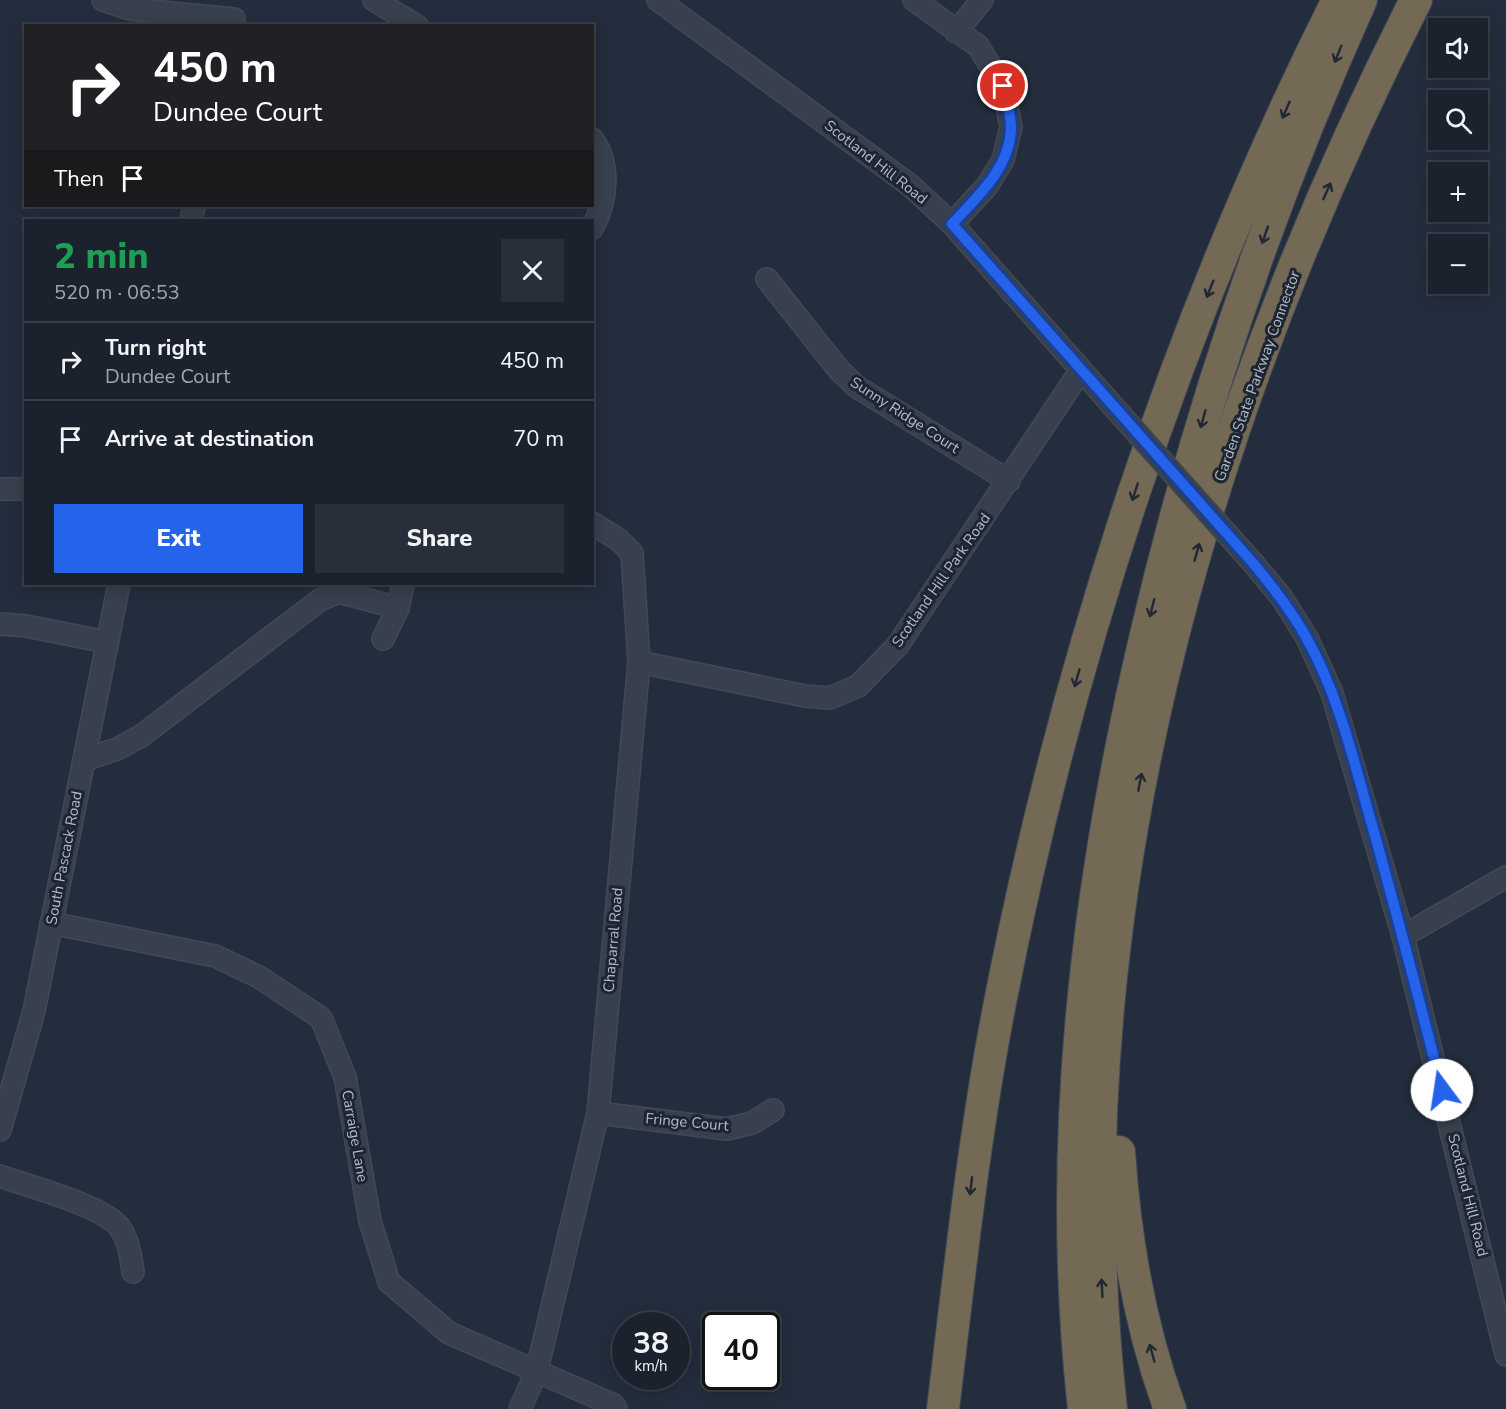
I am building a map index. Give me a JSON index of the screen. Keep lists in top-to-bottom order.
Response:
{
  "streets": {
    "highway": ["Garden State Parkway Connector"],
    "street": [
      "Scotland Hill Road",
      "Sunny Ridge Court",
      "Scotland Hill Park Road",
      "South Pascack Road",
      "Chaparral Road",
      "Fringe Court",
      "Carraige Lane"
    ]
  },
  "crossings": [
    ["Scotland Hill Road", "Scotland Hill Park Road"],
    ["Sunny Ridge Court", "Scotland Hill Park Road"],
    ["Scotland Hill Park Road", "Chaparral Road"],
    ["South Pascack Road", "Carraige Lane"],
    ["Chaparral Road", "Fringe Court"],
    ["Chaparral Road", "Carraige Lane"]
  ],
  "page": {
    "map_buttons": ["+", "−"],
    "turn": ["450 m", "Dundee Court"],
    "then": "Then",
    "heading": ["2 min", "520 m · 06:53"],
    "list": [
      {
        "name": "Turn right",
        "note": "Dundee Court",
        "value": "450 m"
      },
      {
        "name": "Arrive at destination",
        "value": "70 m"
      }
    ],
    "buttons": ["Exit", "Share"],
    "speed": "38 km/h",
    "limit": "40"
  }
}
